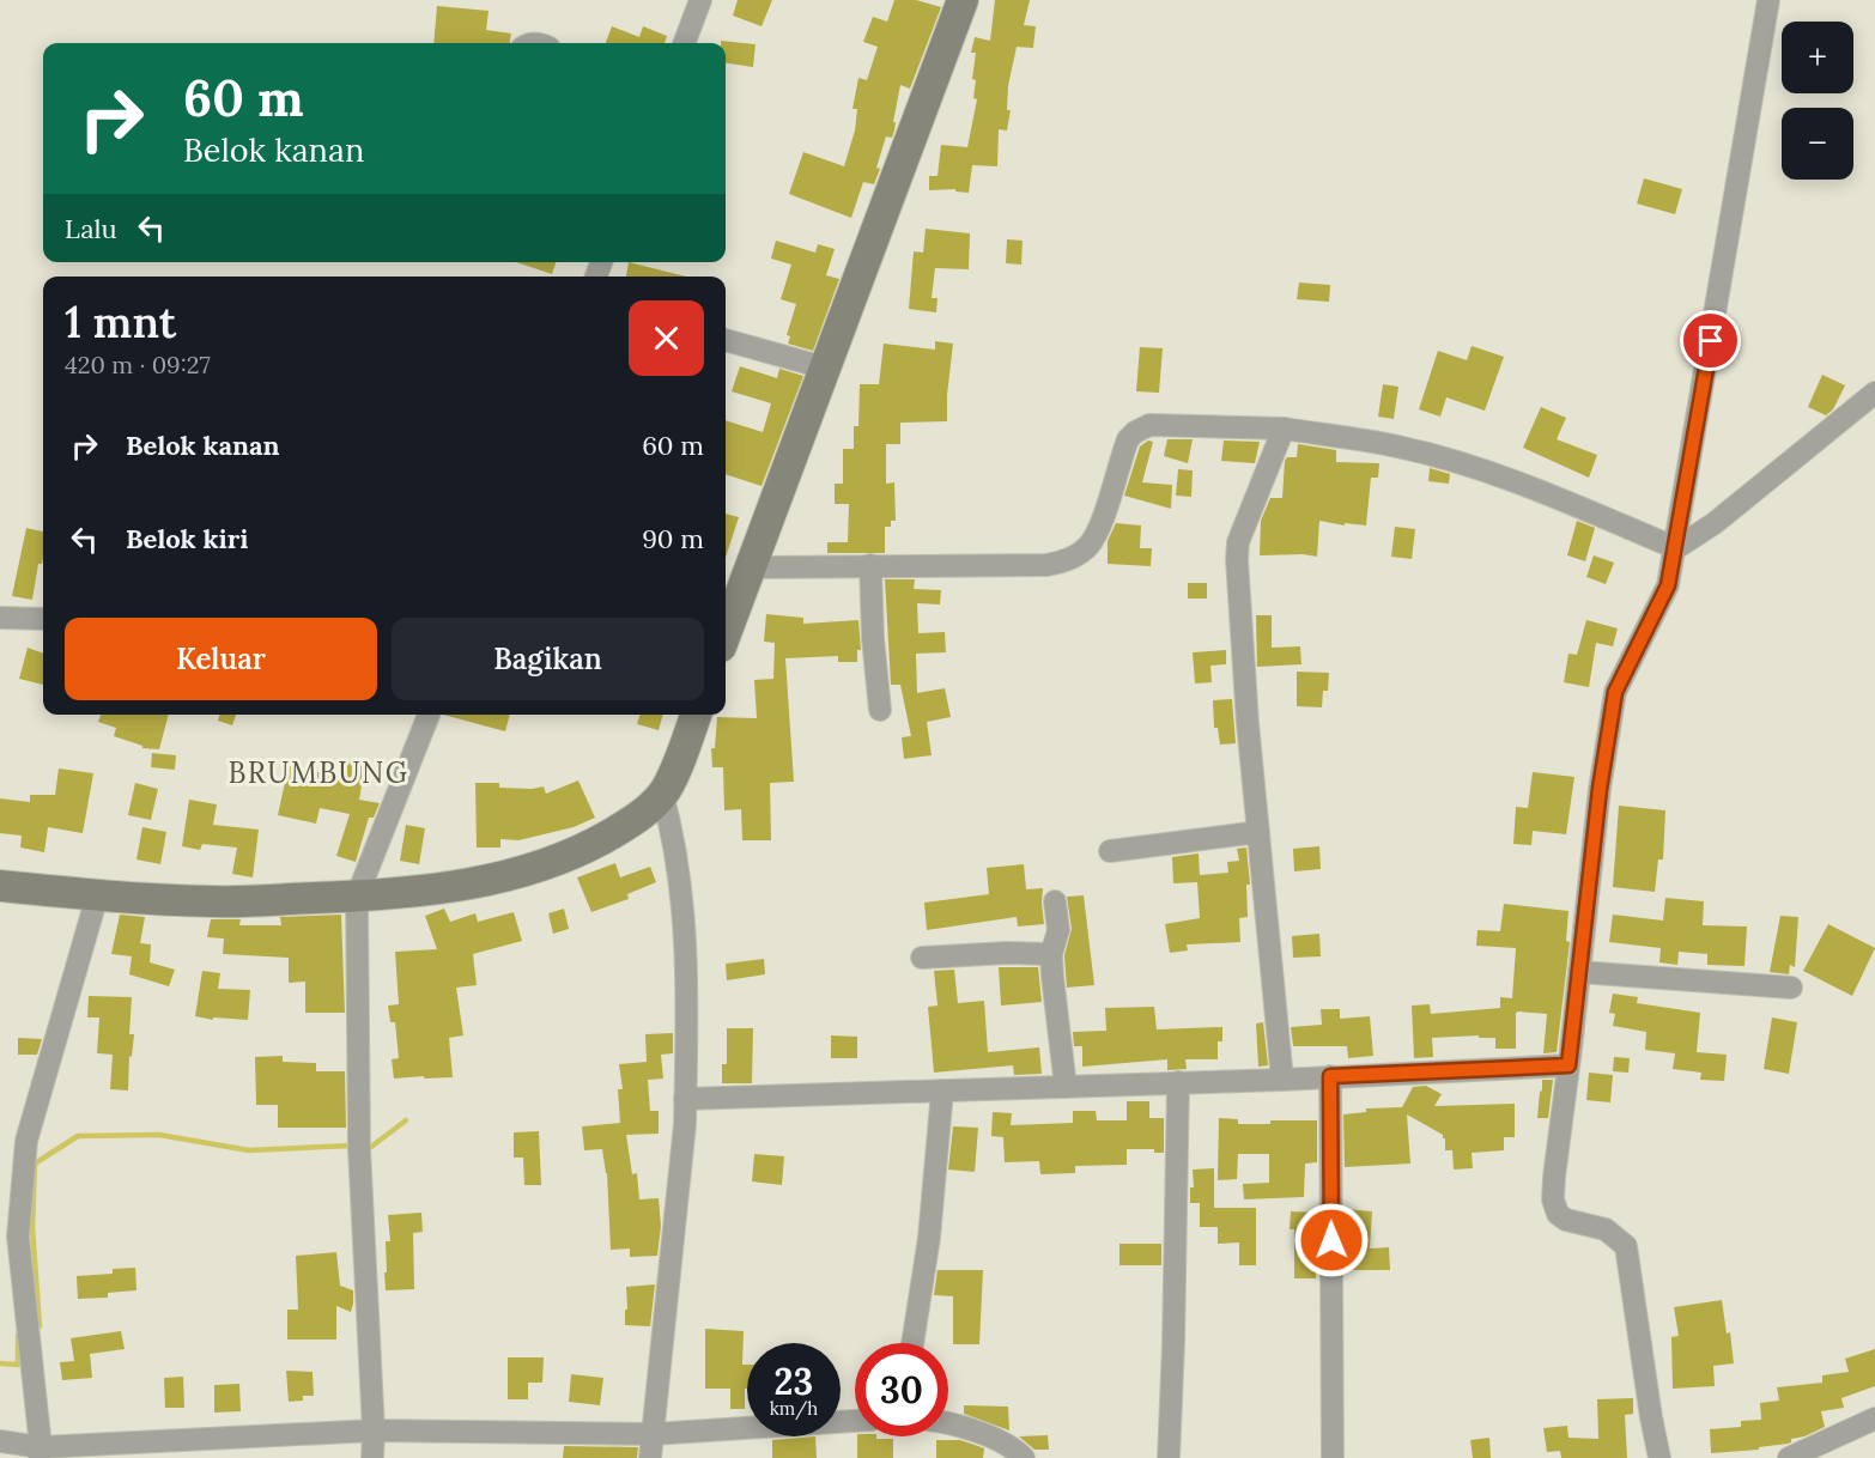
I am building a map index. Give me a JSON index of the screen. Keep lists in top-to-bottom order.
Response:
{
  "districts": ["BRUMBUNG"],
  "page": {
    "map_buttons": ["+", "−"],
    "turn": ["60 m", "Belok kanan"],
    "then": "Lalu",
    "heading": ["1 mnt", "420 m · 09:27"],
    "list": [
      {
        "name": "Belok kanan",
        "value": "60 m"
      },
      {
        "name": "Belok kiri",
        "value": "90 m"
      }
    ],
    "buttons": ["Keluar", "Bagikan"],
    "speed": "23 km/h",
    "limit": "30"
  }
}
